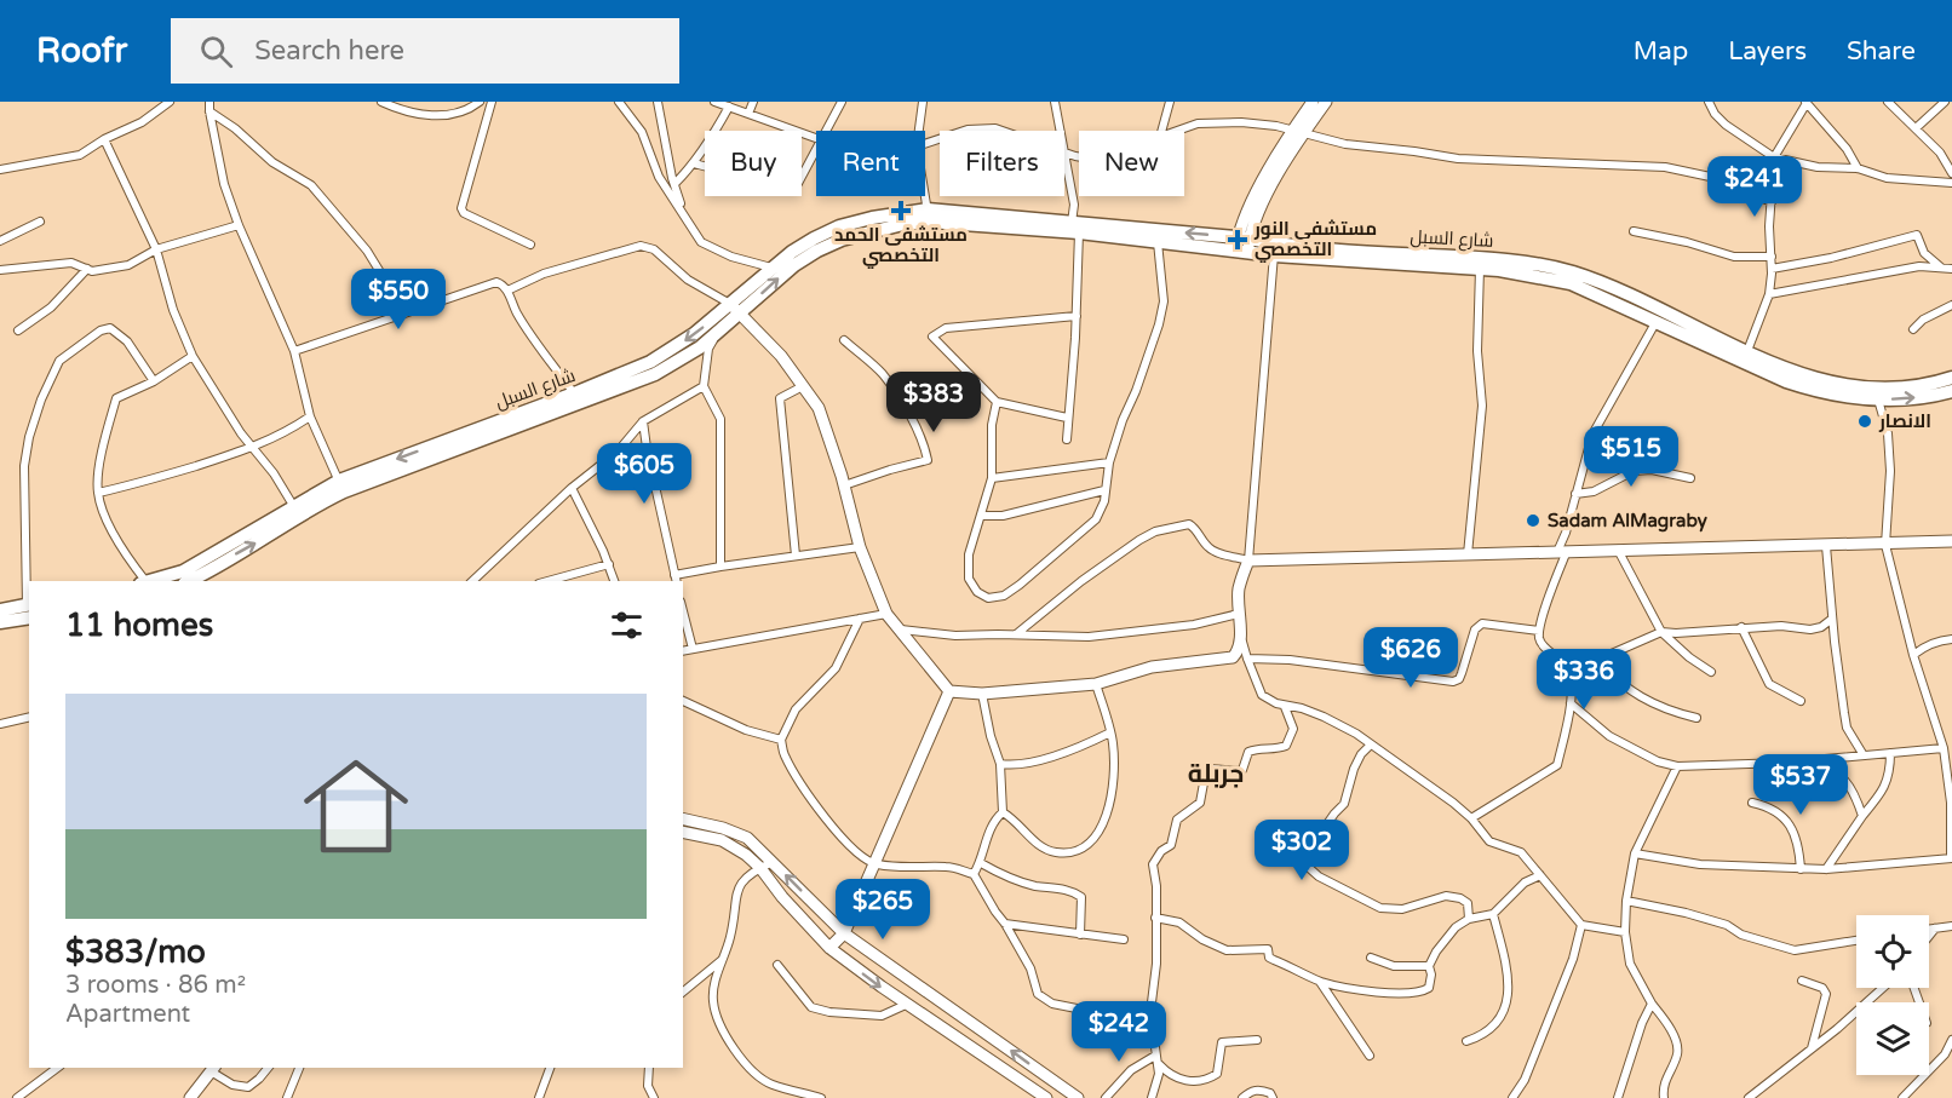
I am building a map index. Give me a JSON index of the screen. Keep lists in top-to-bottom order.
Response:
{
  "streets": {
    "main road": ["شارع السبل"]
  },
  "districts": ["جربلة"],
  "places": {
    "health": ["مستشفى الحمد التخصصي", "مستشفى النور التخصصي"],
    "other": ["الانصار", "Sadam AlMagraby"]
  },
  "page": {
    "header": "Roofr",
    "search": "Search here",
    "nav": ["Map", "Layers", "Share"],
    "chip": [
      "Buy",
      "Rent",
      "Filters",
      "New"
    ],
    "price": [
      "$241",
      "$550",
      "$383",
      "$515",
      "$605",
      "$626",
      "$336",
      "$537",
      "$302",
      "$265",
      "$242"
    ],
    "heading": "11 homes",
    "list": [
      {
        "name": "$383/mo",
        "note": "3 rooms · 86 m² · Apartment"
      }
    ]
  }
}
